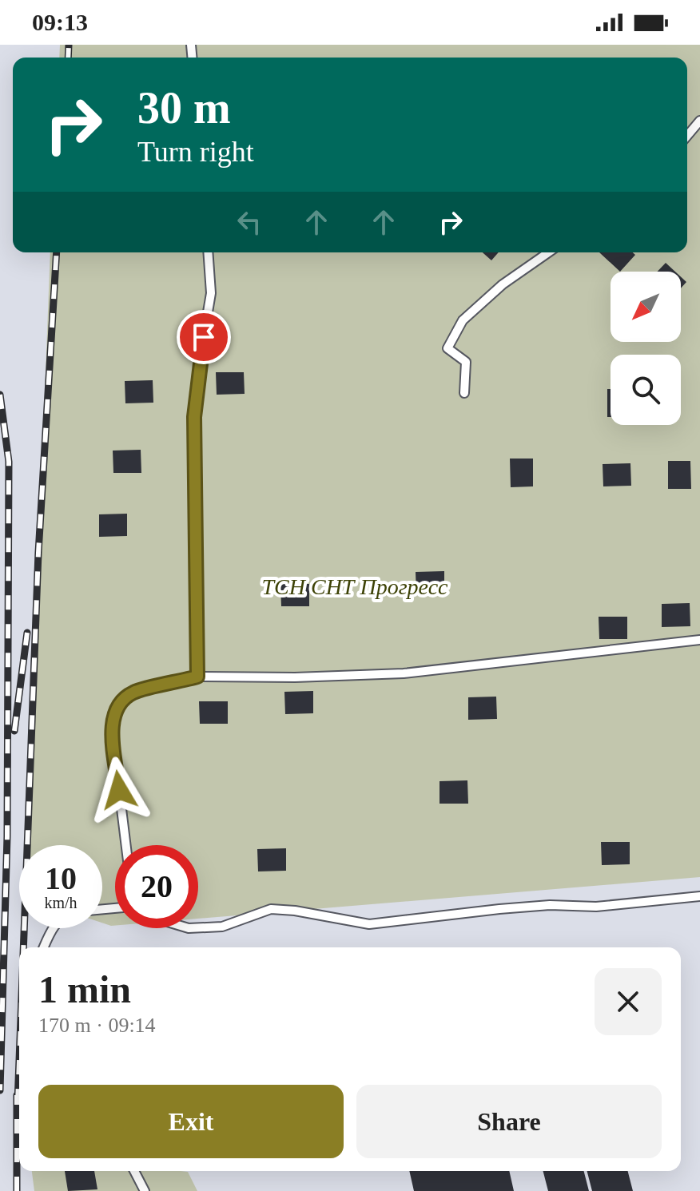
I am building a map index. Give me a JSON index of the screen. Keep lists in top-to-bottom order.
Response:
{
  "parks": ["ТСН СНТ Прогресс"],
  "north": "bottom left",
  "page": {
    "status": "09:13",
    "turn": ["30 m", "Turn right"],
    "speed": "10 km/h",
    "limit": "20",
    "heading": ["1 min", "170 m · 09:14"],
    "buttons": ["Exit", "Share"]
  }
}
